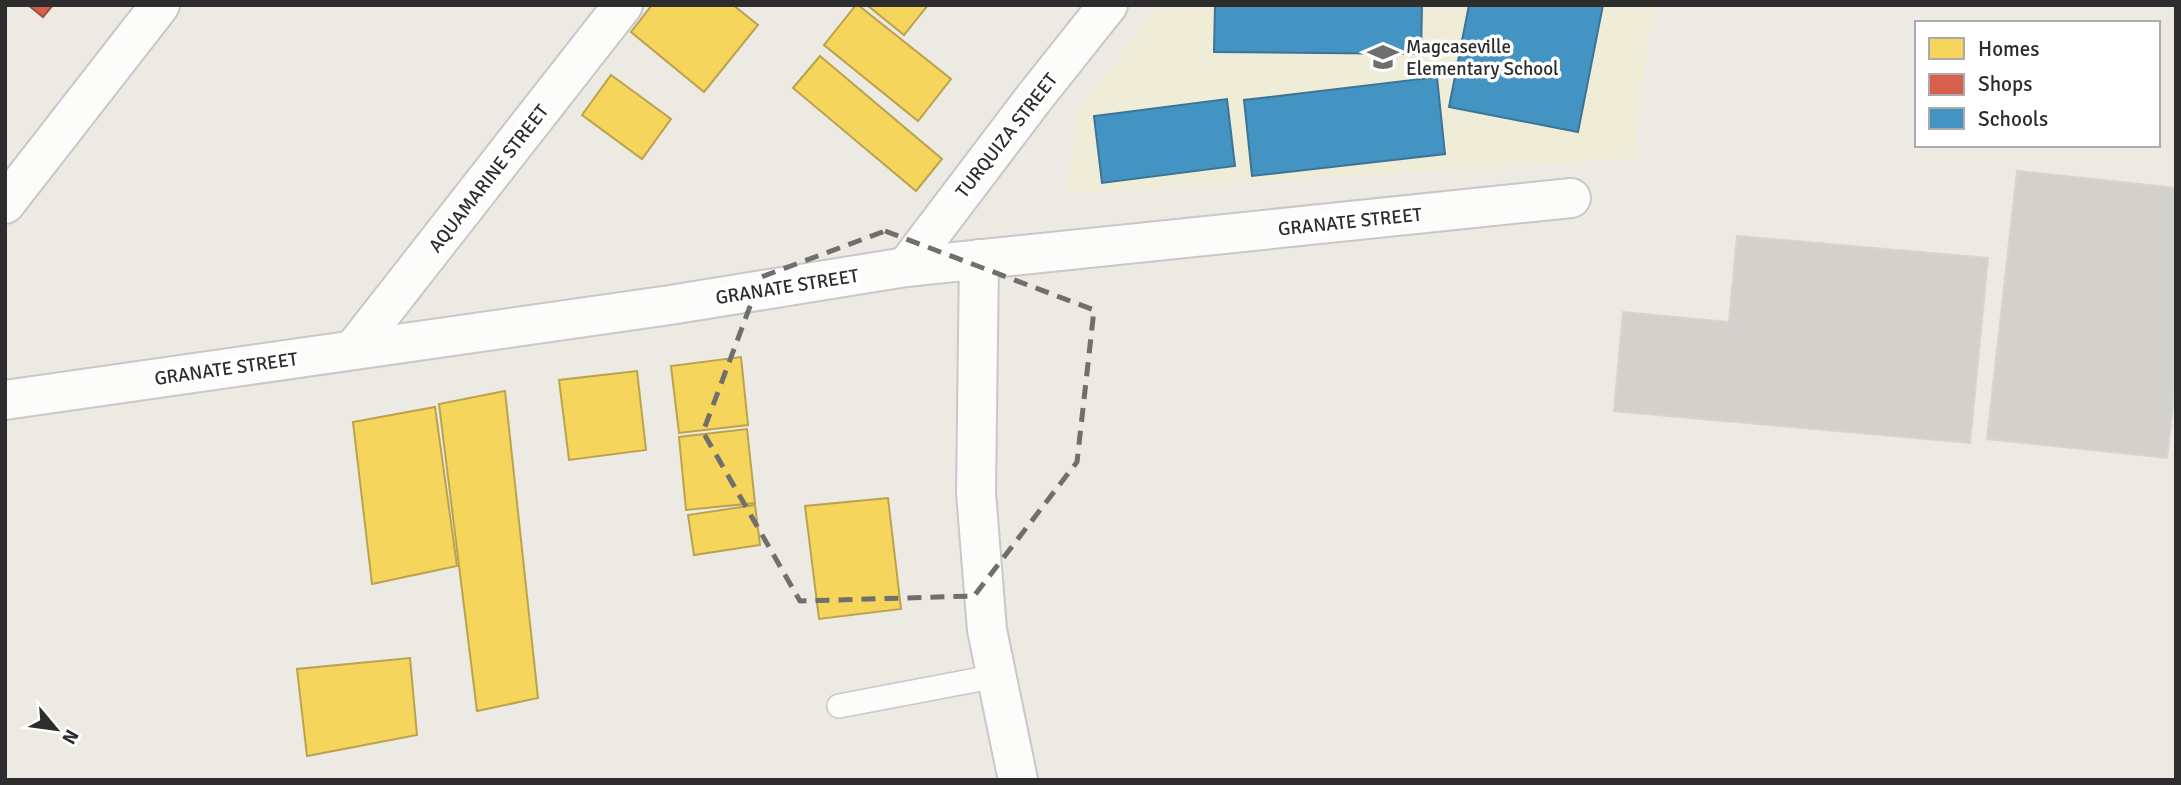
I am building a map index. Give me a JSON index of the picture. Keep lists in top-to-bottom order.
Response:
{
  "streets": {
    "street": ["TURQUIZA STREET", "AQUAMARINE STREET", "GRANATE STREET"]
  },
  "crossings": [
    ["TURQUIZA STREET", "GRANATE STREET"],
    ["AQUAMARINE STREET", "GRANATE STREET"]
  ],
  "places": {
    "school or university": ["Magcaseville Elementary School"]
  },
  "legend": ["Homes", "Shops", "Schools"],
  "north": "bottom right"
}
